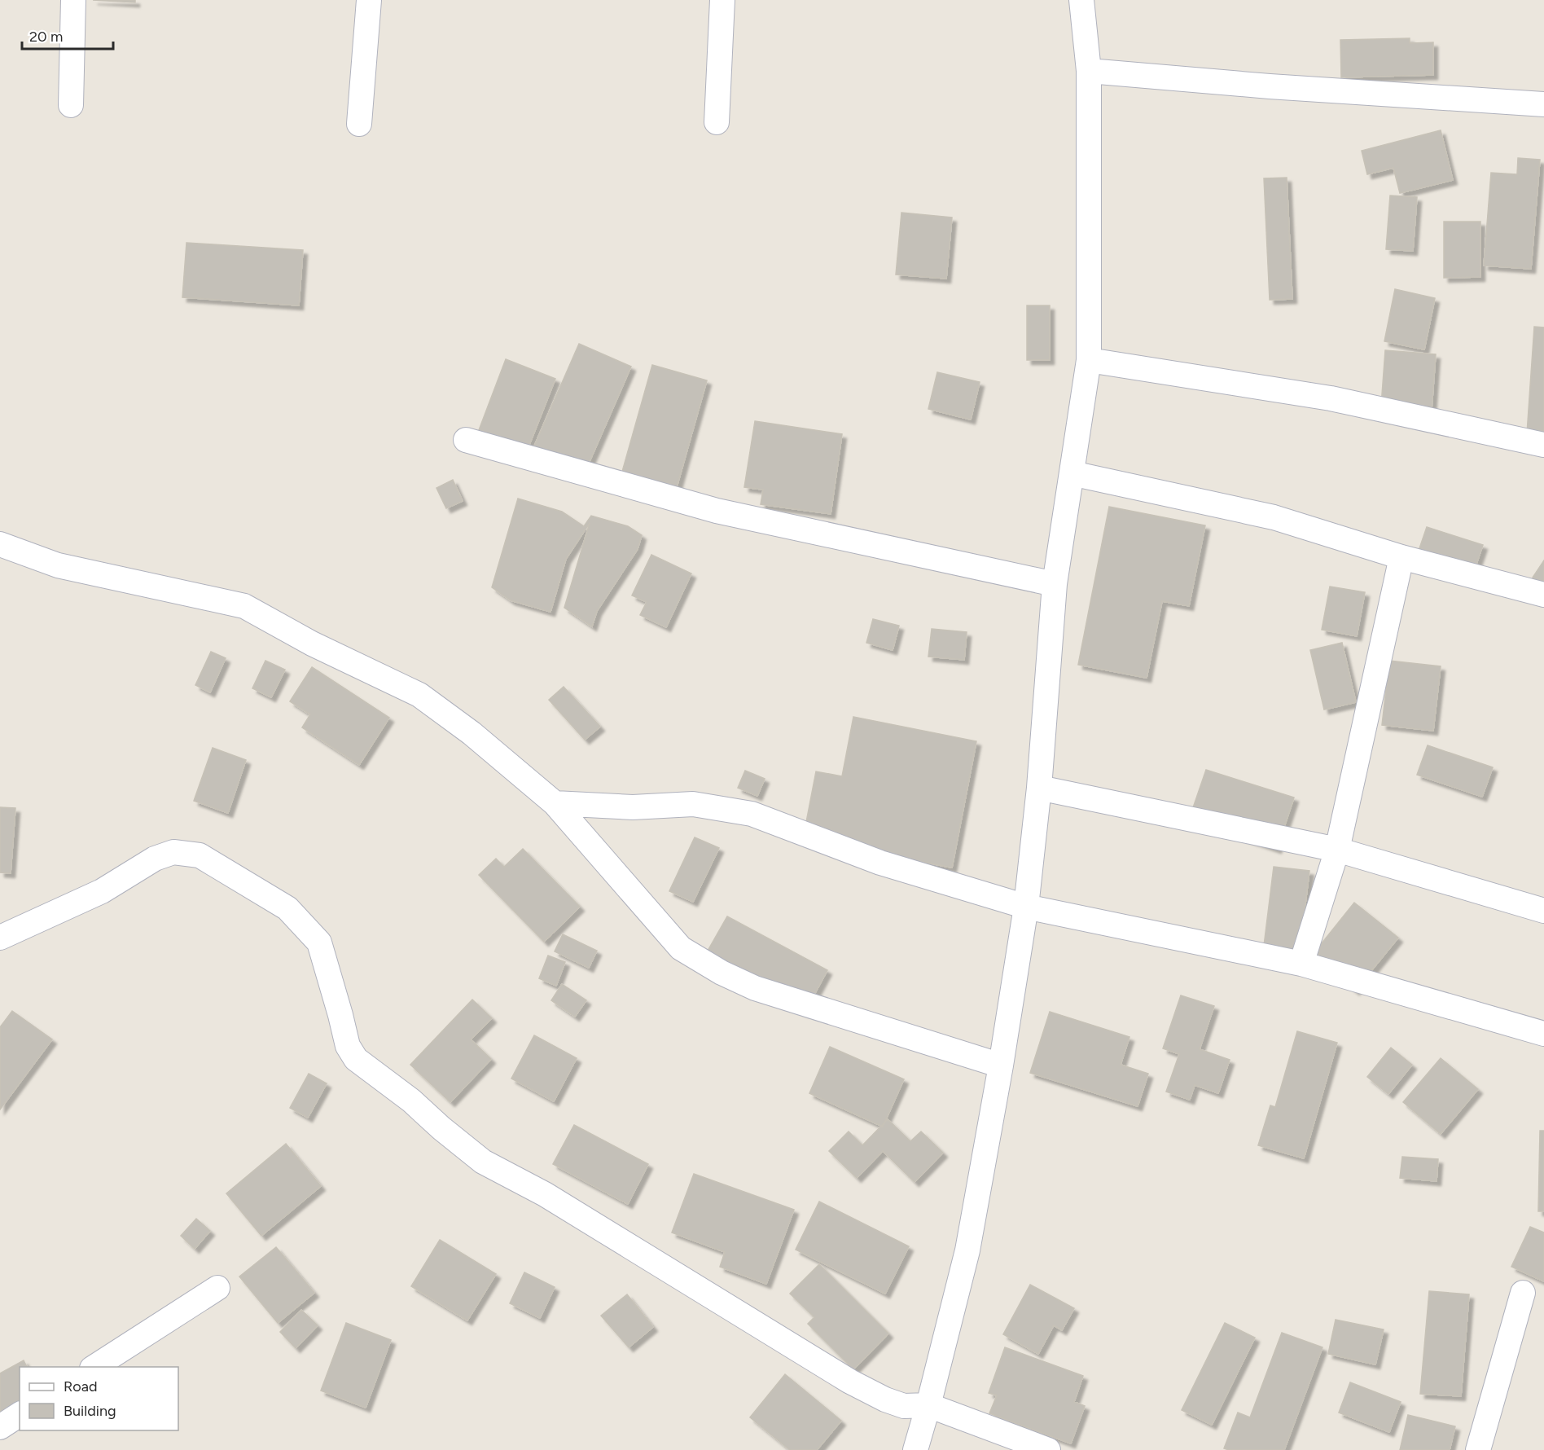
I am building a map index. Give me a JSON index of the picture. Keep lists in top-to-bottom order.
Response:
{
  "legend": ["Road", "Building"],
  "scale_bar": "20 m"
}
